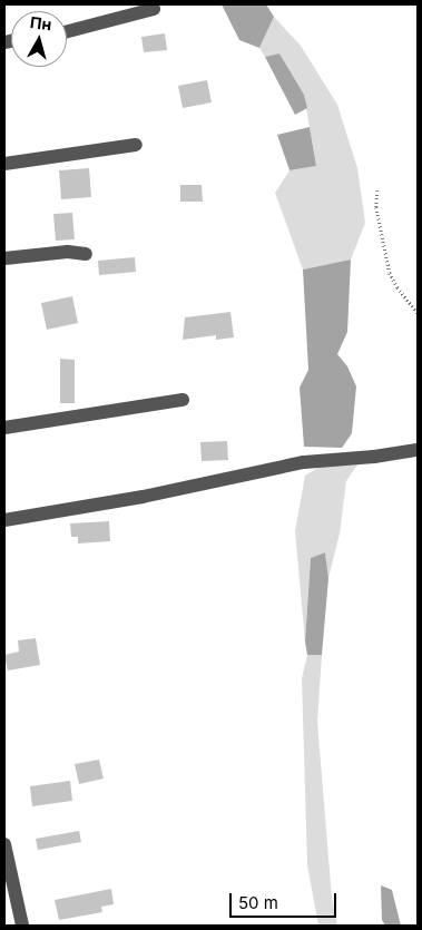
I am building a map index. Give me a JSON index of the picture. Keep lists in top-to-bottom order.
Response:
{
  "scale_bar": "50 m",
  "north": "top"
}
